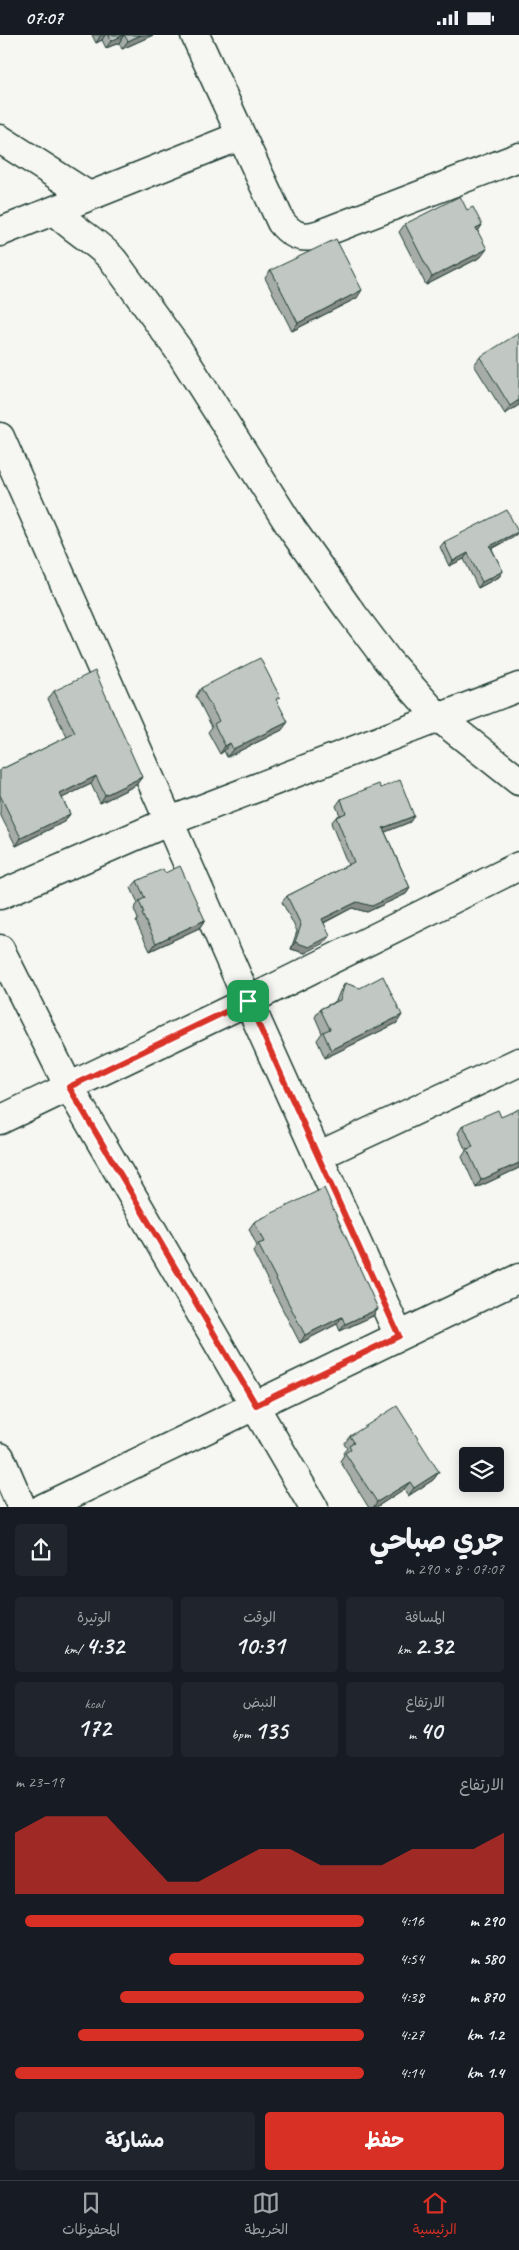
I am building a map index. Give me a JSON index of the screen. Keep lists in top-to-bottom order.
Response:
{
  "page": {
    "status": "07:07",
    "heading": ["جري صباحي", "07:07 · 8 × 290 m"],
    "stats": [
      ["المسافة", "2.32 km"],
      ["الوقت", "10:31"],
      ["الوتيرة", "4:32 /km"],
      ["الارتفاع", "40 m"],
      ["النبض", "135 bpm"],
      ["kcal", "172"]
    ],
    "chart": ["الارتفاع", "19–23 m"],
    "list": [
      {
        "name": "290 m",
        "note": "4:16"
      },
      {
        "name": "580 m",
        "note": "4:54"
      },
      {
        "name": "870 m",
        "note": "4:38"
      },
      {
        "name": "1.2 km",
        "note": "4:27"
      },
      {
        "name": "1.4 km",
        "note": "4:14"
      }
    ],
    "buttons": ["حفظ", "مشاركة"],
    "tabs": ["الرئيسية", "الخريطة", "المحفوظات"]
  }
}
